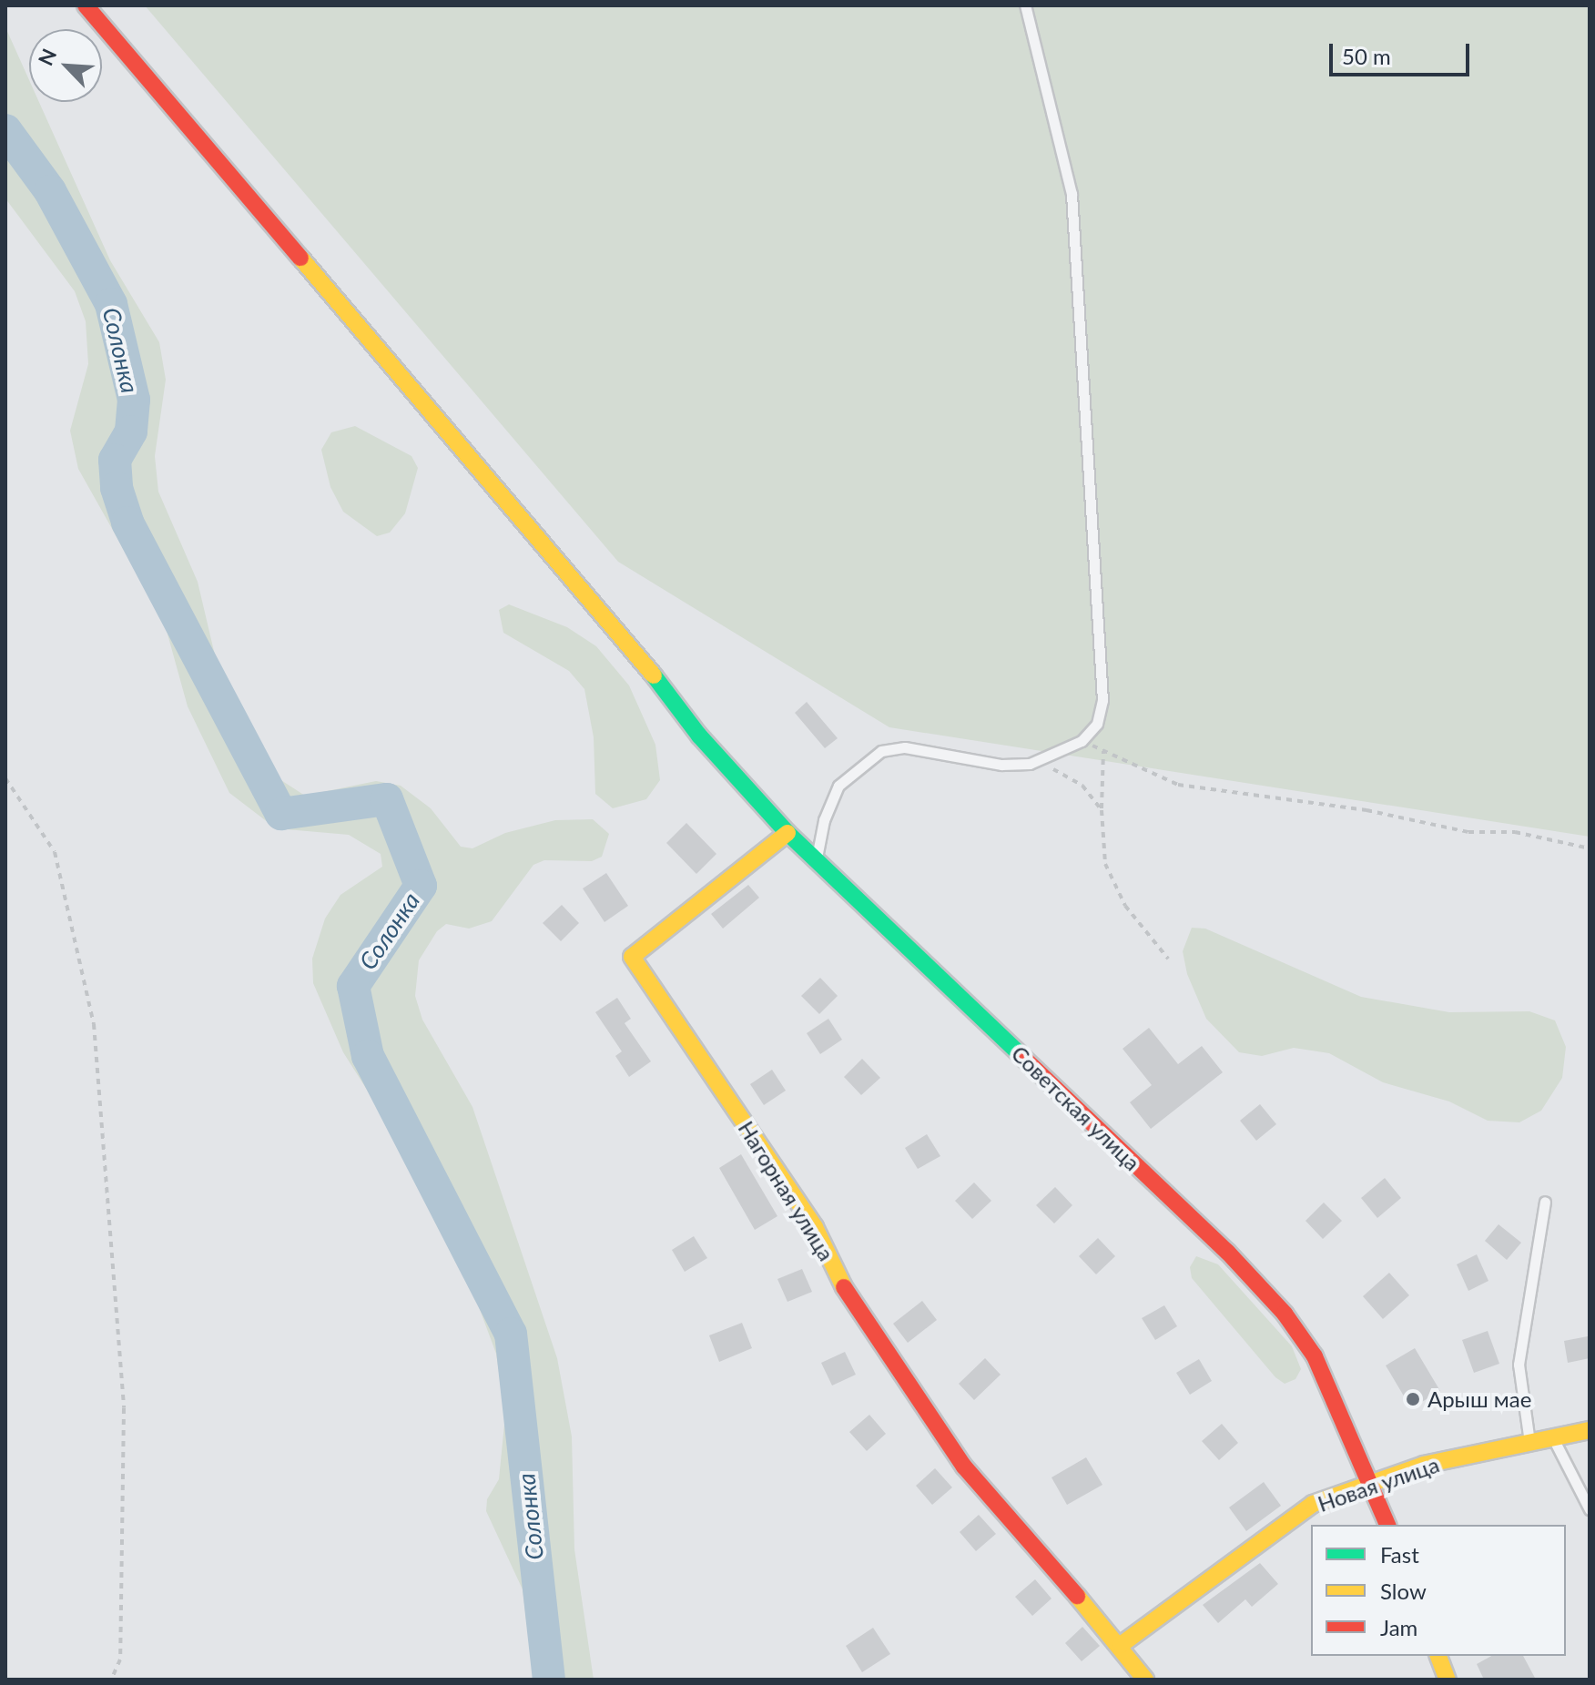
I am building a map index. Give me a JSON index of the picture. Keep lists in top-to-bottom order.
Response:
{
  "streets": {
    "main road": ["Советская улица", "Нагорная улица", "Новая улица"]
  },
  "crossings": [
    ["Советская улица", "Нагорная улица"],
    ["Советская улица", "Новая улица"],
    ["Нагорная улица", "Новая улица"]
  ],
  "water": ["Солонка"],
  "places": ["Арыш мае"],
  "legend": ["Fast", "Slow", "Jam"],
  "scale_bar": "50 m",
  "north": "top left"
}
